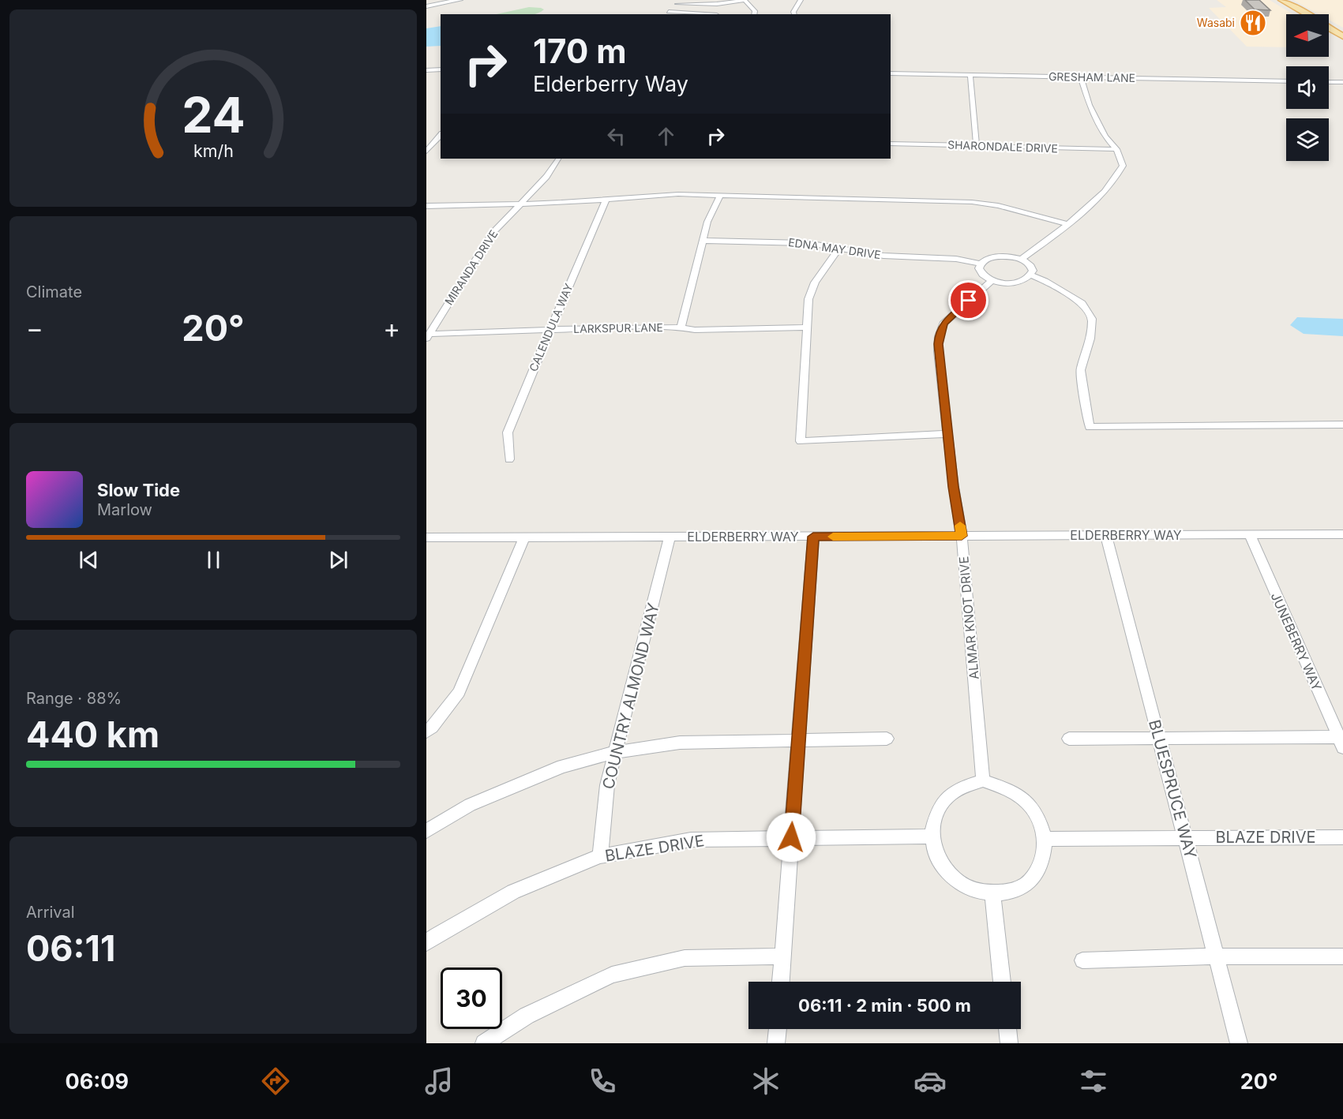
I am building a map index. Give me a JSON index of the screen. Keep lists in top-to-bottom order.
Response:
{
  "streets": {
    "street": [
      "GRESHAM LANE",
      "SHARONDALE DRIVE",
      "EDNA MAY DRIVE",
      "MIRANDA DRIVE",
      "CALENDULA WAY",
      "LARKSPUR LANE",
      "ELDERBERRY WAY",
      "ALMAR KNOT DRIVE",
      "JUNEBERRY WAY",
      "COUNTRY ALMOND WAY",
      "BLUESPRUCE WAY",
      "BLAZE DRIVE"
    ]
  },
  "crossings": [
    ["MIRANDA DRIVE", "LARKSPUR LANE"],
    ["CALENDULA WAY", "LARKSPUR LANE"],
    ["ELDERBERRY WAY", "ALMAR KNOT DRIVE"],
    ["ELDERBERRY WAY", "JUNEBERRY WAY"],
    ["ELDERBERRY WAY", "COUNTRY ALMOND WAY"],
    ["ELDERBERRY WAY", "BLUESPRUCE WAY"],
    ["ALMAR KNOT DRIVE", "BLAZE DRIVE"],
    ["COUNTRY ALMOND WAY", "BLAZE DRIVE"],
    ["BLUESPRUCE WAY", "BLAZE DRIVE"]
  ],
  "places": {
    "restaurant": ["Wasabi"]
  },
  "north": "left",
  "page": {
    "turn": ["170 m", "Elderberry Way"],
    "tile": [
      "Climate",
      ["Range · 88%", "440 km"],
      ["Arrival", "06:11"]
    ],
    "heat": ["−", "20°", "+"],
    "song": ["Slow Tide", "Marlow"],
    "limit": "30",
    "trip": "06:11 · 2 min · 500 m",
    "tabs": ["06:09", "20°"],
    "gauge": ["24", "km/h"]
  }
}
